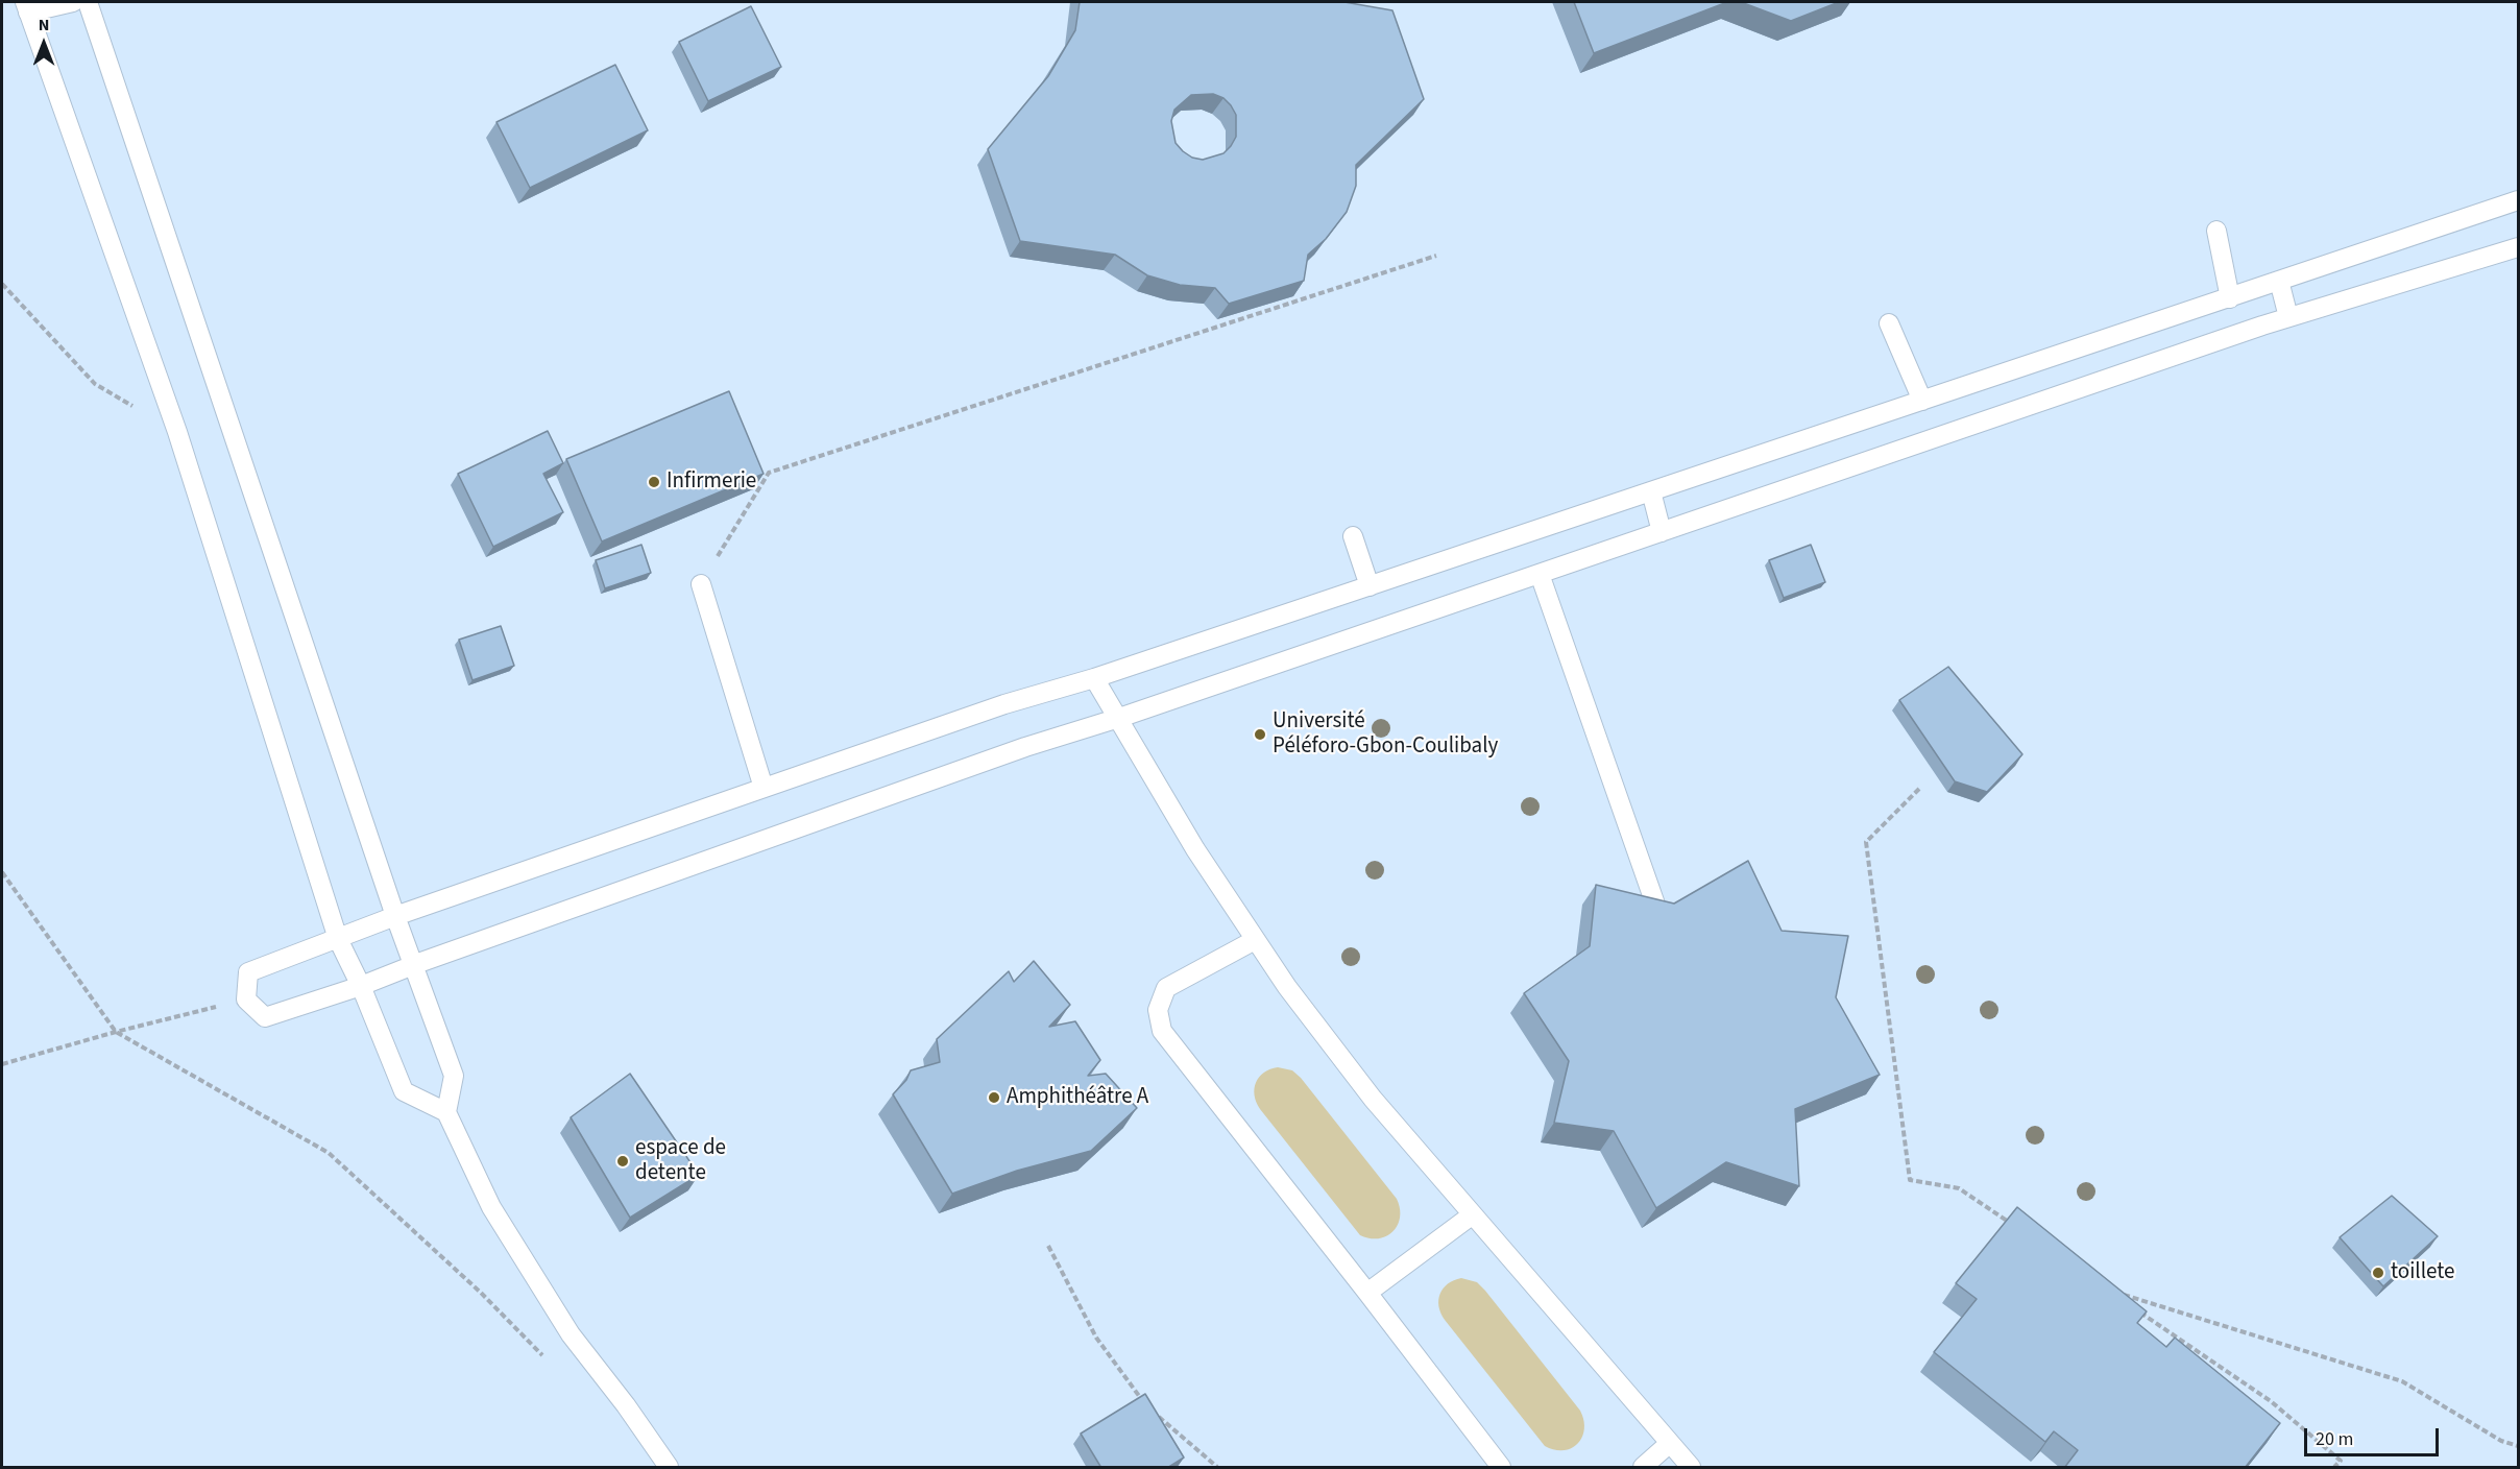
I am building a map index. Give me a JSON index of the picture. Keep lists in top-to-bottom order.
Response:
{
  "places": [
    "Infirmerie",
    "Université Péléforo-Gbon-Coulibaly",
    "Amphithéâtre A",
    "espace de detente",
    "toillete"
  ],
  "scale_bar": "20 m",
  "north": "top"
}
